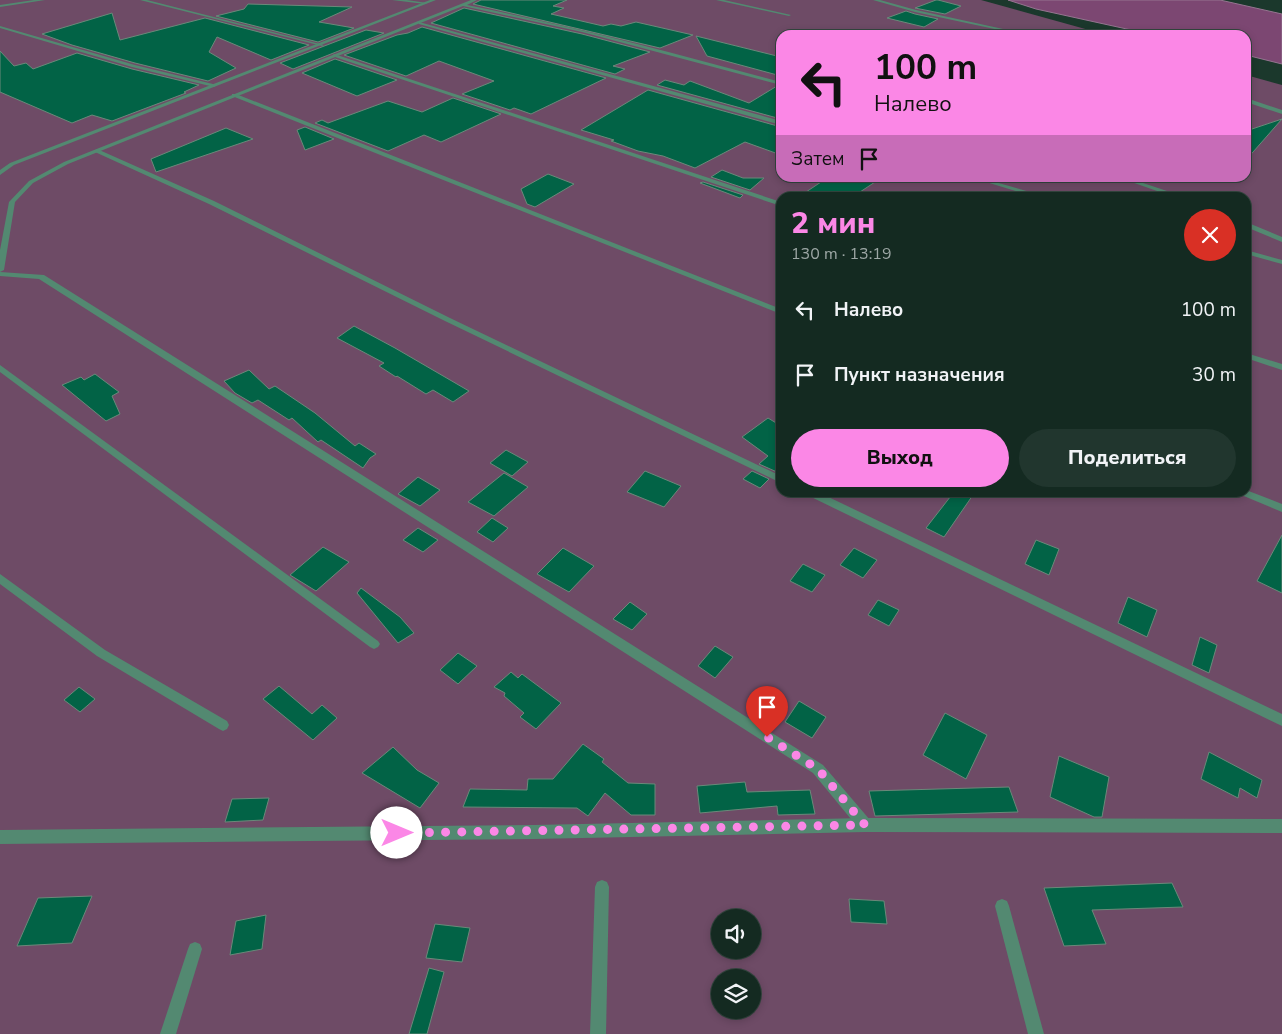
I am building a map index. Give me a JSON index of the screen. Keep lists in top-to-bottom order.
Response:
{
  "page": {
    "turn": ["100 m", "Налево"],
    "then": "Затем",
    "heading": ["2 мин", "130 m · 13:19"],
    "list": [
      {
        "name": "Налево",
        "value": "100 m"
      },
      {
        "name": "Пункт назначения",
        "value": "30 m"
      }
    ],
    "buttons": ["Выход", "Поделиться"]
  }
}
